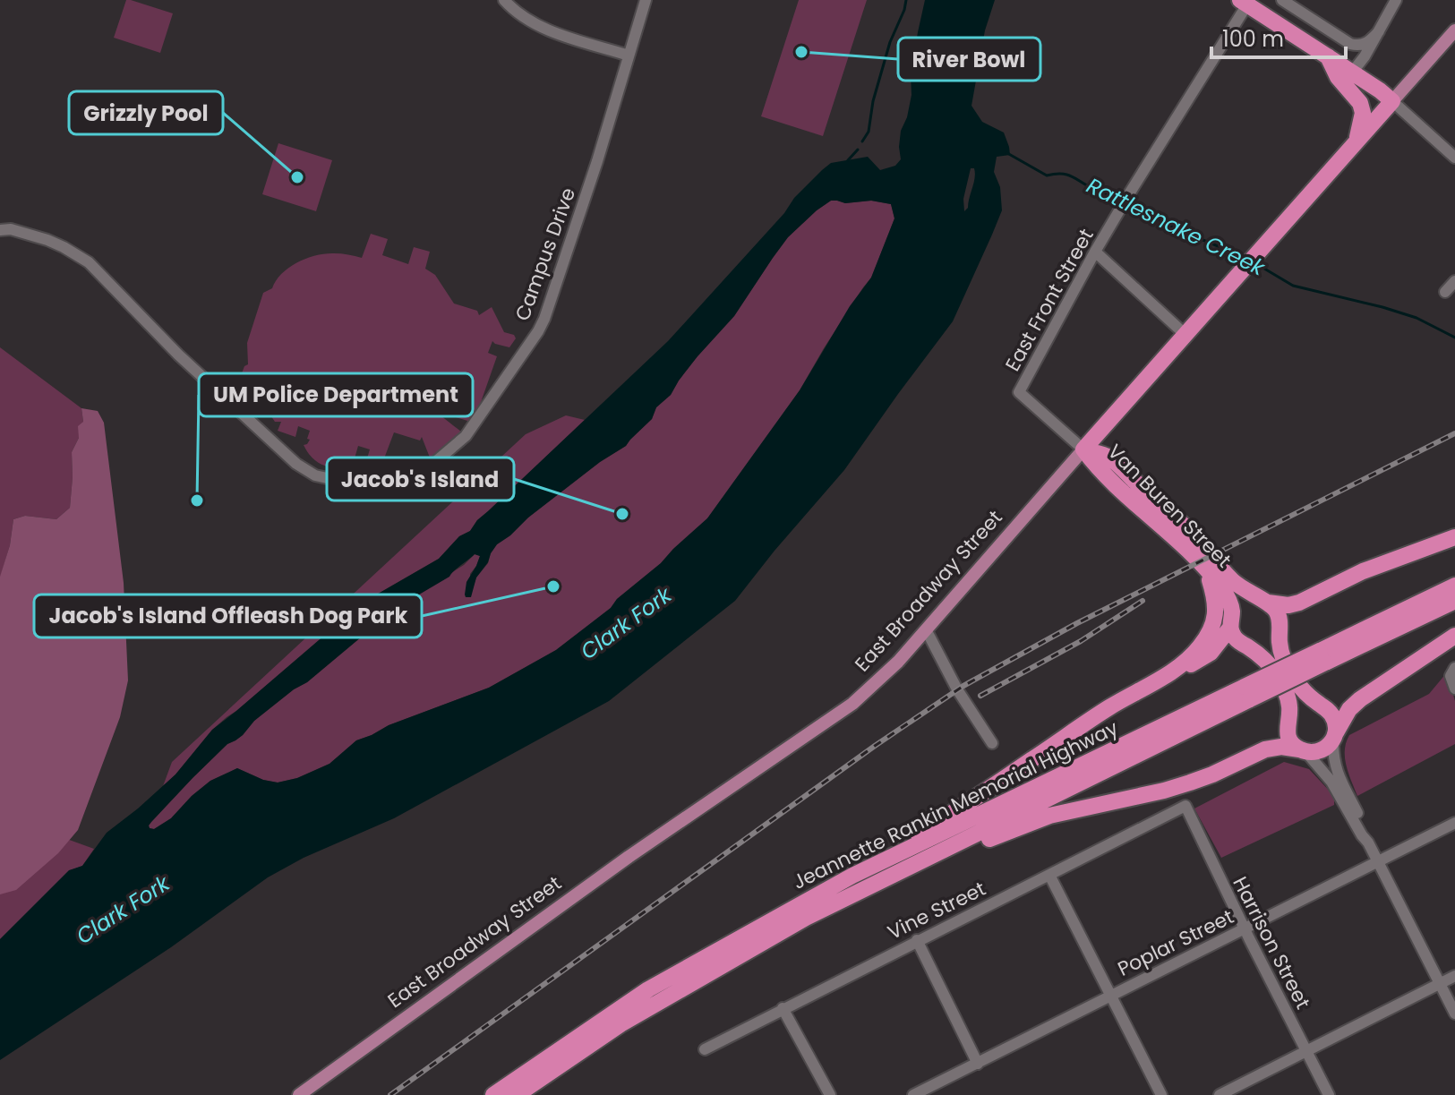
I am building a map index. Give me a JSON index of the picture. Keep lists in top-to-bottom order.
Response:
{
  "streets": {
    "highway": ["Van Buren Street", "East Broadway Street", "Jeannette Rankin Memorial Highway"],
    "street": [
      "Campus Drive",
      "East Front Street",
      "Vine Street",
      "Poplar Street",
      "Harrison Street"
    ]
  },
  "crossings": [
    ["East Front Street", "Van Buren Street"],
    ["East Front Street", "East Broadway Street"],
    ["Van Buren Street", "East Broadway Street"],
    ["Vine Street", "Harrison Street"],
    ["Poplar Street", "Harrison Street"]
  ],
  "water": ["Rattlesnake Creek", "Clark Fork"],
  "places": [
    "River Bowl",
    "Grizzly Pool",
    "UM Police Department",
    "Jacob's Island",
    "Jacob's Island Offleash Dog Park"
  ],
  "scale_bar": "100 m"
}
